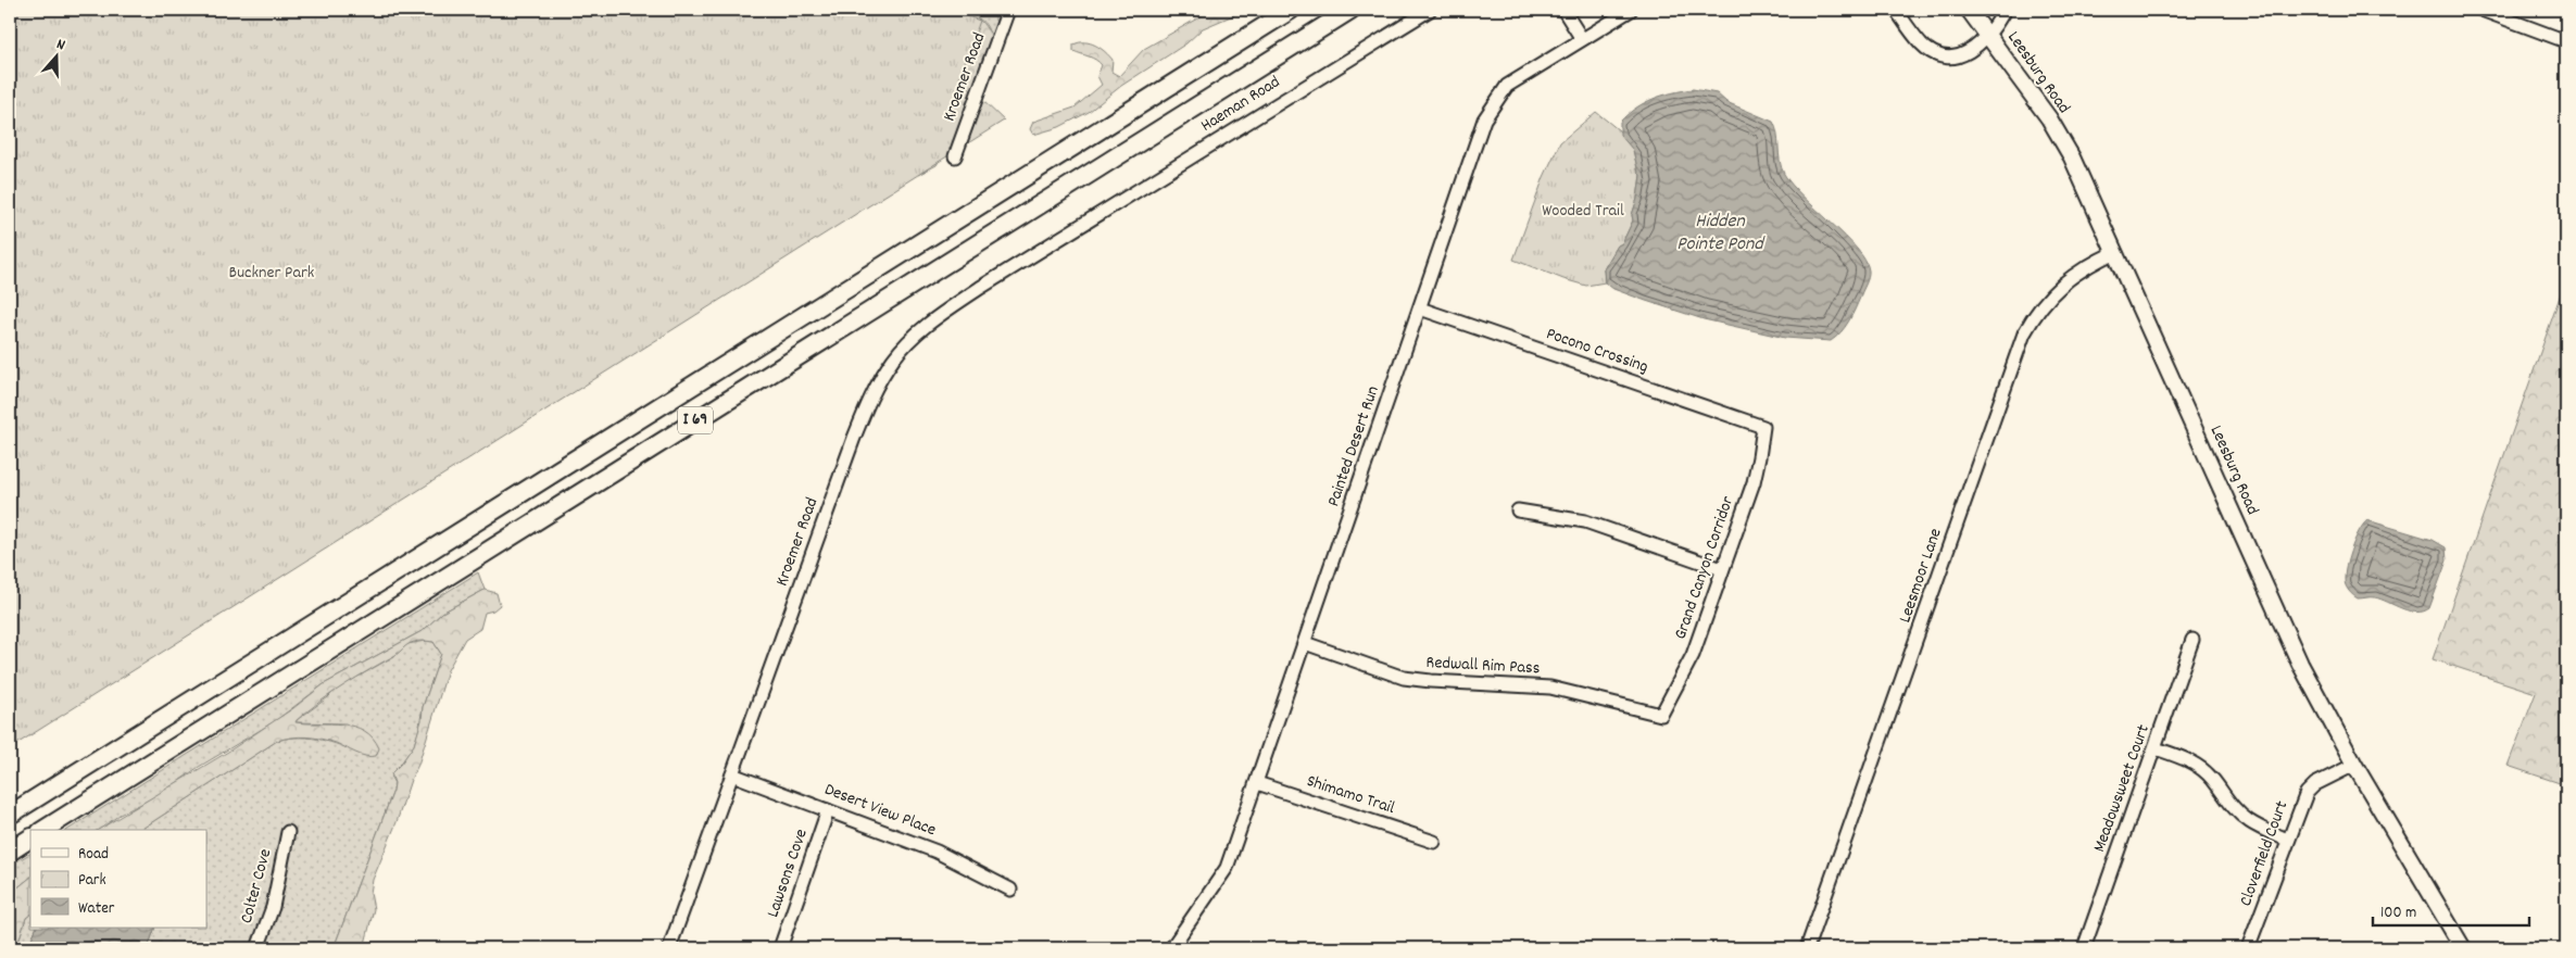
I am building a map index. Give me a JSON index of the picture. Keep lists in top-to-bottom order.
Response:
{
  "streets": {
    "highway": ["I 69"],
    "main road": ["Leesburg Road"],
    "street": [
      "Kroemer Road",
      "Haeman Road",
      "Pocono Crossing",
      "Painted Desert Run",
      "Grand Canyon Corridor",
      "Leesmoor Lane",
      "Redwall Rim Pass",
      "Meadowsweet Court",
      "Shimamo Trail",
      "Desert View Place",
      "Cloverfield Court",
      "Lawsons Cove",
      "Colter Cove"
    ]
  },
  "crossings": [
    ["Leesburg Road", "Leesmoor Lane"],
    ["Leesburg Road", "Cloverfield Court"],
    ["Kroemer Road", "Haeman Road"],
    ["Kroemer Road", "Desert View Place"],
    ["Pocono Crossing", "Painted Desert Run"],
    ["Pocono Crossing", "Grand Canyon Corridor"],
    ["Painted Desert Run", "Redwall Rim Pass"],
    ["Painted Desert Run", "Shimamo Trail"],
    ["Grand Canyon Corridor", "Redwall Rim Pass"],
    ["Desert View Place", "Lawsons Cove"]
  ],
  "water": ["Hidden Pointe Pond"],
  "parks": ["Wooded Trail", "Buckner Park"],
  "legend": ["Road", "Park", "Water"],
  "scale_bar": "100 m",
  "north": "top"
}
